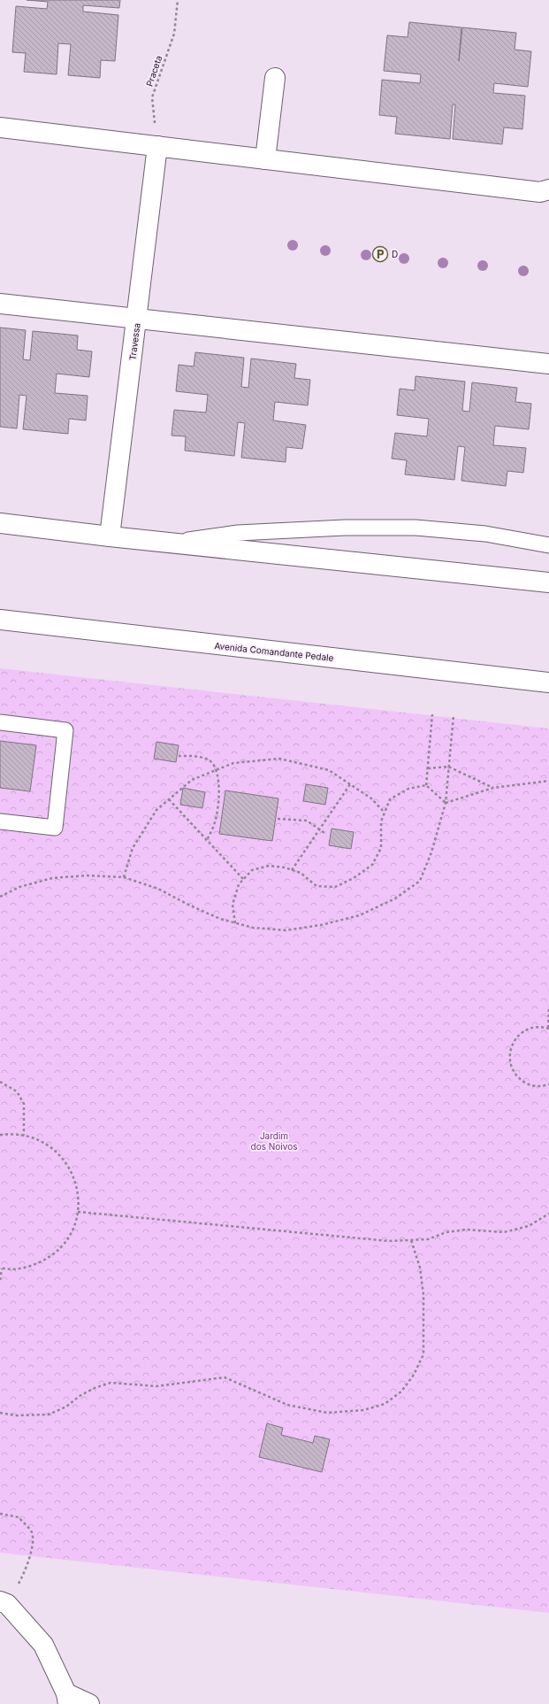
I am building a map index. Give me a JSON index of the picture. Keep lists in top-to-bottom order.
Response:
{
  "streets": {
    "street": ["Travessa", "Avenida Comandante Pedale"],
    "path": ["Praceta"]
  },
  "crossings": [
    ["Praceta", "Travessa"]
  ],
  "parks": ["Jardim dos Noivos"],
  "places": {
    "parking": ["D"]
  }
}
